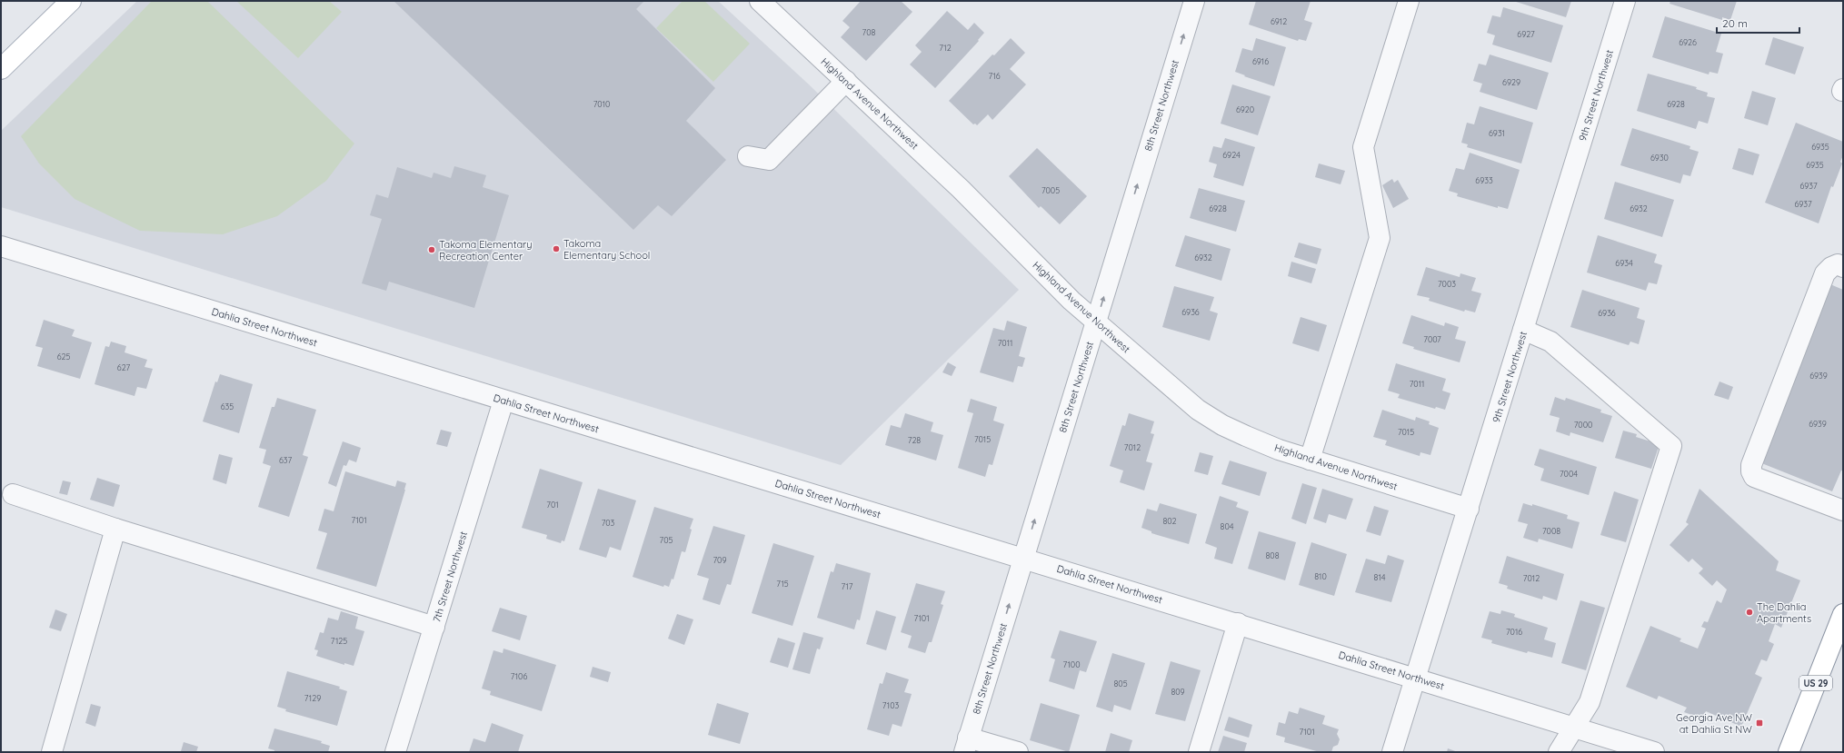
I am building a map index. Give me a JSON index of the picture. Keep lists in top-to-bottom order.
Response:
{
  "streets": {
    "main road": ["US 29"],
    "street": [
      "9th Street Northwest",
      "Highland Avenue Northwest",
      "8th Street Northwest",
      "Dahlia Street Northwest",
      "7th Street Northwest"
    ]
  },
  "crossings": [
    ["9th Street Northwest", "Highland Avenue Northwest"],
    ["9th Street Northwest", "Dahlia Street Northwest"],
    ["Highland Avenue Northwest", "8th Street Northwest"],
    ["8th Street Northwest", "Dahlia Street Northwest"],
    ["Dahlia Street Northwest", "7th Street Northwest"]
  ],
  "one_way": ["8th Street Northwest"],
  "places": {
    "other": ["Takoma Elementary School", "Takoma Elementary Recreation Center", "The Dahlia Apartments"],
    "transit": ["Georgia Ave NW at Dahlia St NW"]
  },
  "house_numbers": [
    "6912",
    "708",
    "6927",
    "6926",
    "712",
    "6916",
    "716",
    "6929",
    "7010",
    "6928",
    "6920",
    "6931",
    "6935",
    "6924",
    "6930",
    "6935",
    "6933",
    "6937",
    "7005",
    "6937",
    "6928",
    "6932",
    "6932",
    "6934",
    "7003",
    "6936",
    "6936",
    "7007",
    "7011",
    "625",
    "627",
    "6939",
    "7011",
    "635",
    "6939",
    "7000",
    "7015",
    "7015",
    "728",
    "7012",
    "637",
    "7004",
    "701",
    "7101",
    "802",
    "703",
    "804",
    "7008",
    "705",
    "808",
    "709",
    "810",
    "814",
    "7012",
    "715",
    "717",
    "7101",
    "7016",
    "7125",
    "7100",
    "7106",
    "805",
    "809",
    "7129",
    "7103",
    "7101"
  ],
  "scale_bar": "20 m"
}
